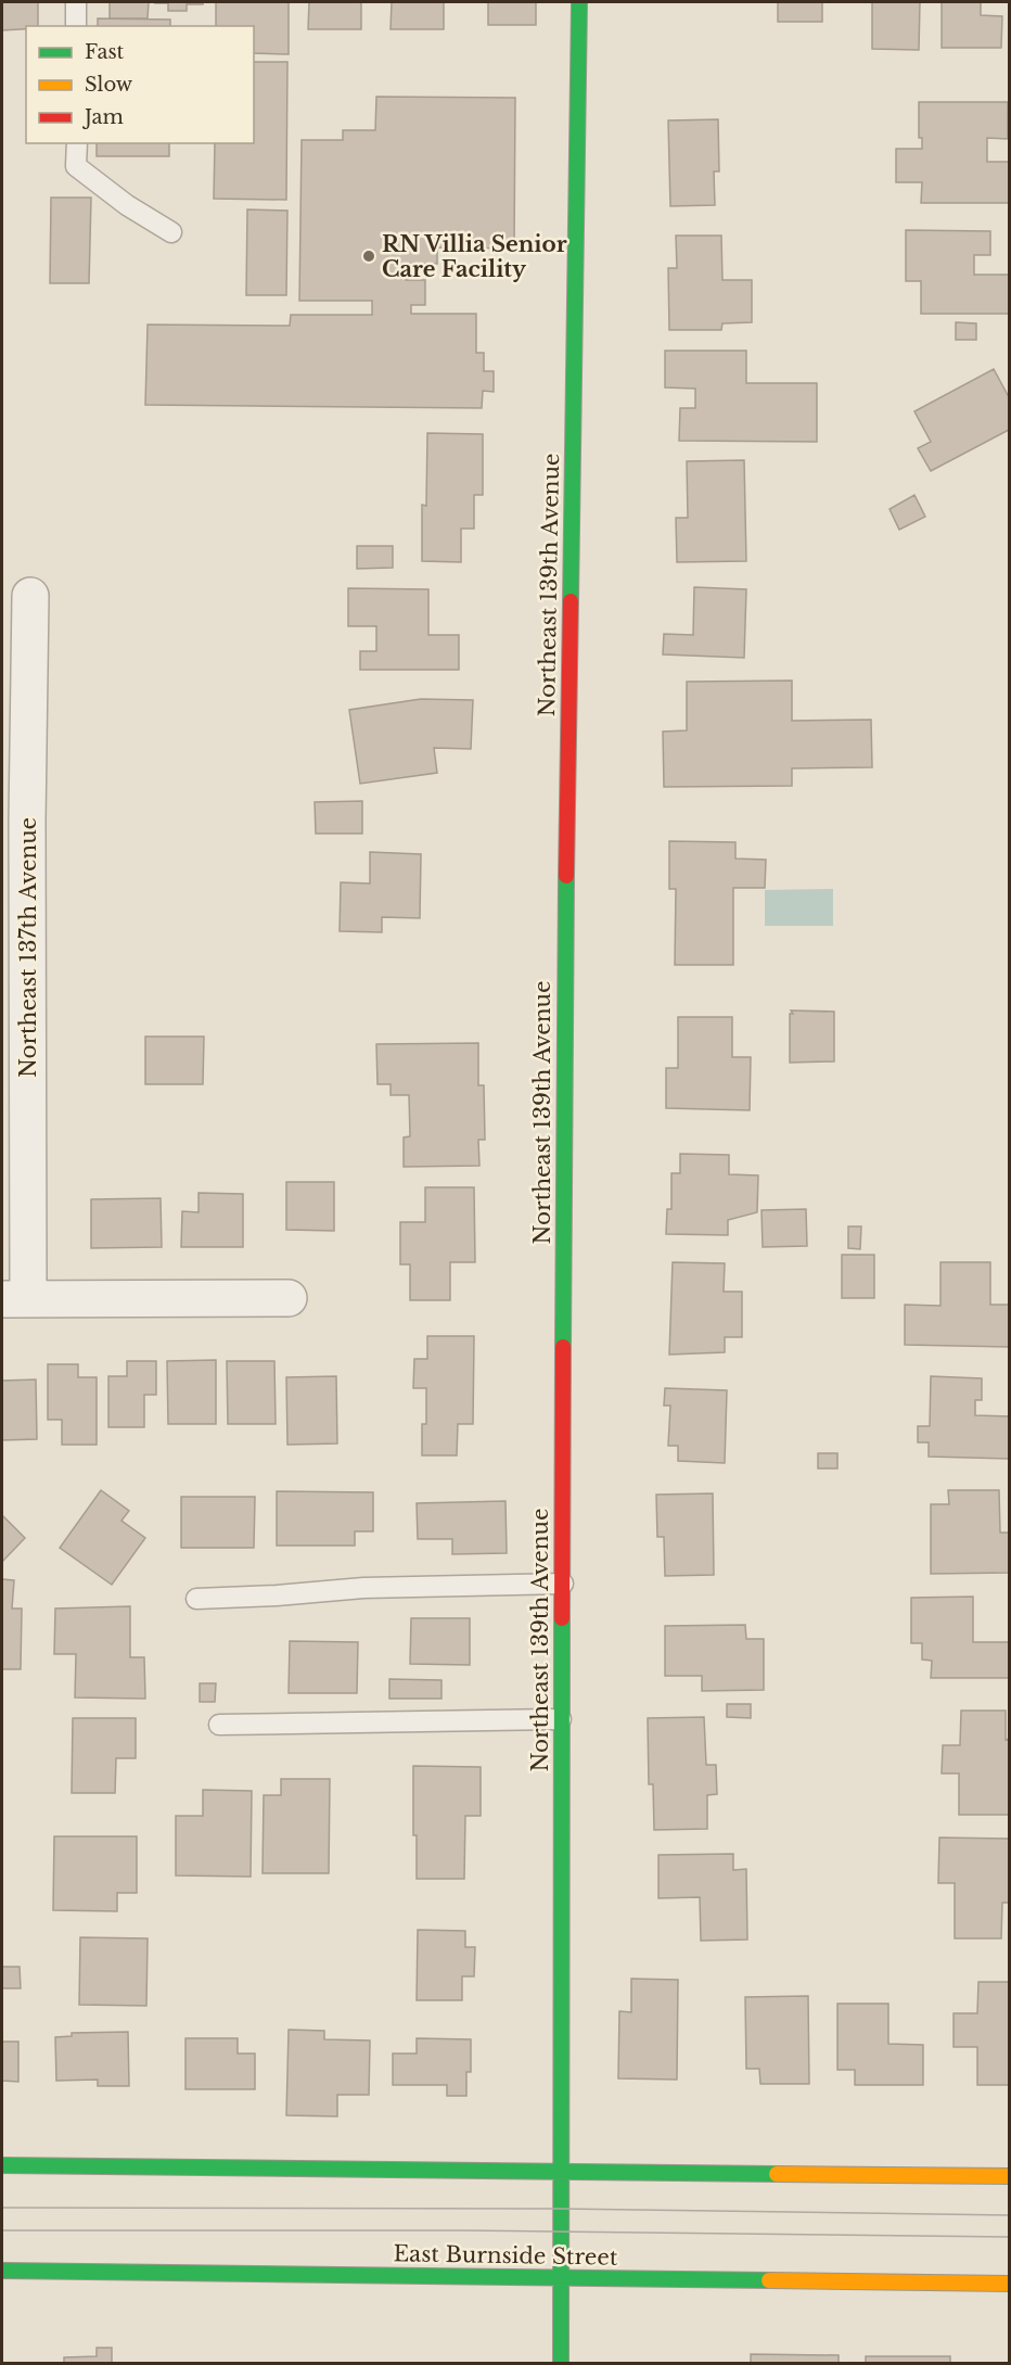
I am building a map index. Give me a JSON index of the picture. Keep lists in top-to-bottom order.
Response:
{
  "streets": {
    "street": ["Northeast 139th Avenue", "Northeast 137th Avenue", "East Burnside Street"]
  },
  "crossings": [
    ["Northeast 139th Avenue", "East Burnside Street"]
  ],
  "places": ["RN Villia Senior Care Facility"],
  "legend": ["Fast", "Slow", "Jam"]
}
